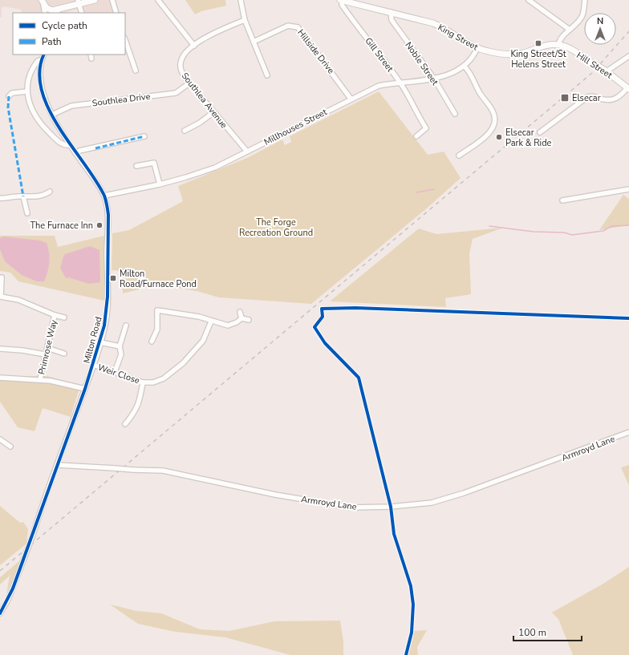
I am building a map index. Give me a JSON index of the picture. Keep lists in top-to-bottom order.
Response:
{
  "streets": {
    "main road": ["King Street", "Hill Street"],
    "street": [
      "Hillside Drive",
      "Gill Street",
      "Noble Street",
      "Southlea Drive",
      "Southlea Avenue",
      "Millhouses Street",
      "Milton Road",
      "Primrose Way",
      "Weir Close",
      "Armroyd Lane"
    ]
  },
  "crossings": [
    ["King Street", "Gill Street"],
    ["King Street", "Noble Street"],
    ["King Street", "Hill Street"],
    ["King Street", "Millhouses Street"],
    ["Hillside Drive", "Millhouses Street"],
    ["Gill Street", "Millhouses Street"],
    ["Noble Street", "Millhouses Street"],
    ["Southlea Drive", "Southlea Avenue"],
    ["Southlea Drive", "Milton Road"],
    ["Southlea Avenue", "Millhouses Street"],
    ["Millhouses Street", "Milton Road"],
    ["Milton Road", "Weir Close"],
    ["Milton Road", "Armroyd Lane"]
  ],
  "parks": ["The Forge Recreation Ground"],
  "places": {
    "transit": ["King Street/St Helens Street", "Elsecar", "Milton Road/Furnace Pond"],
    "other": ["Elsecar Park & Ride", "The Furnace Inn"]
  },
  "legend": ["Cycle path", "Path"],
  "scale_bar": "100 m",
  "north": "top"
}
